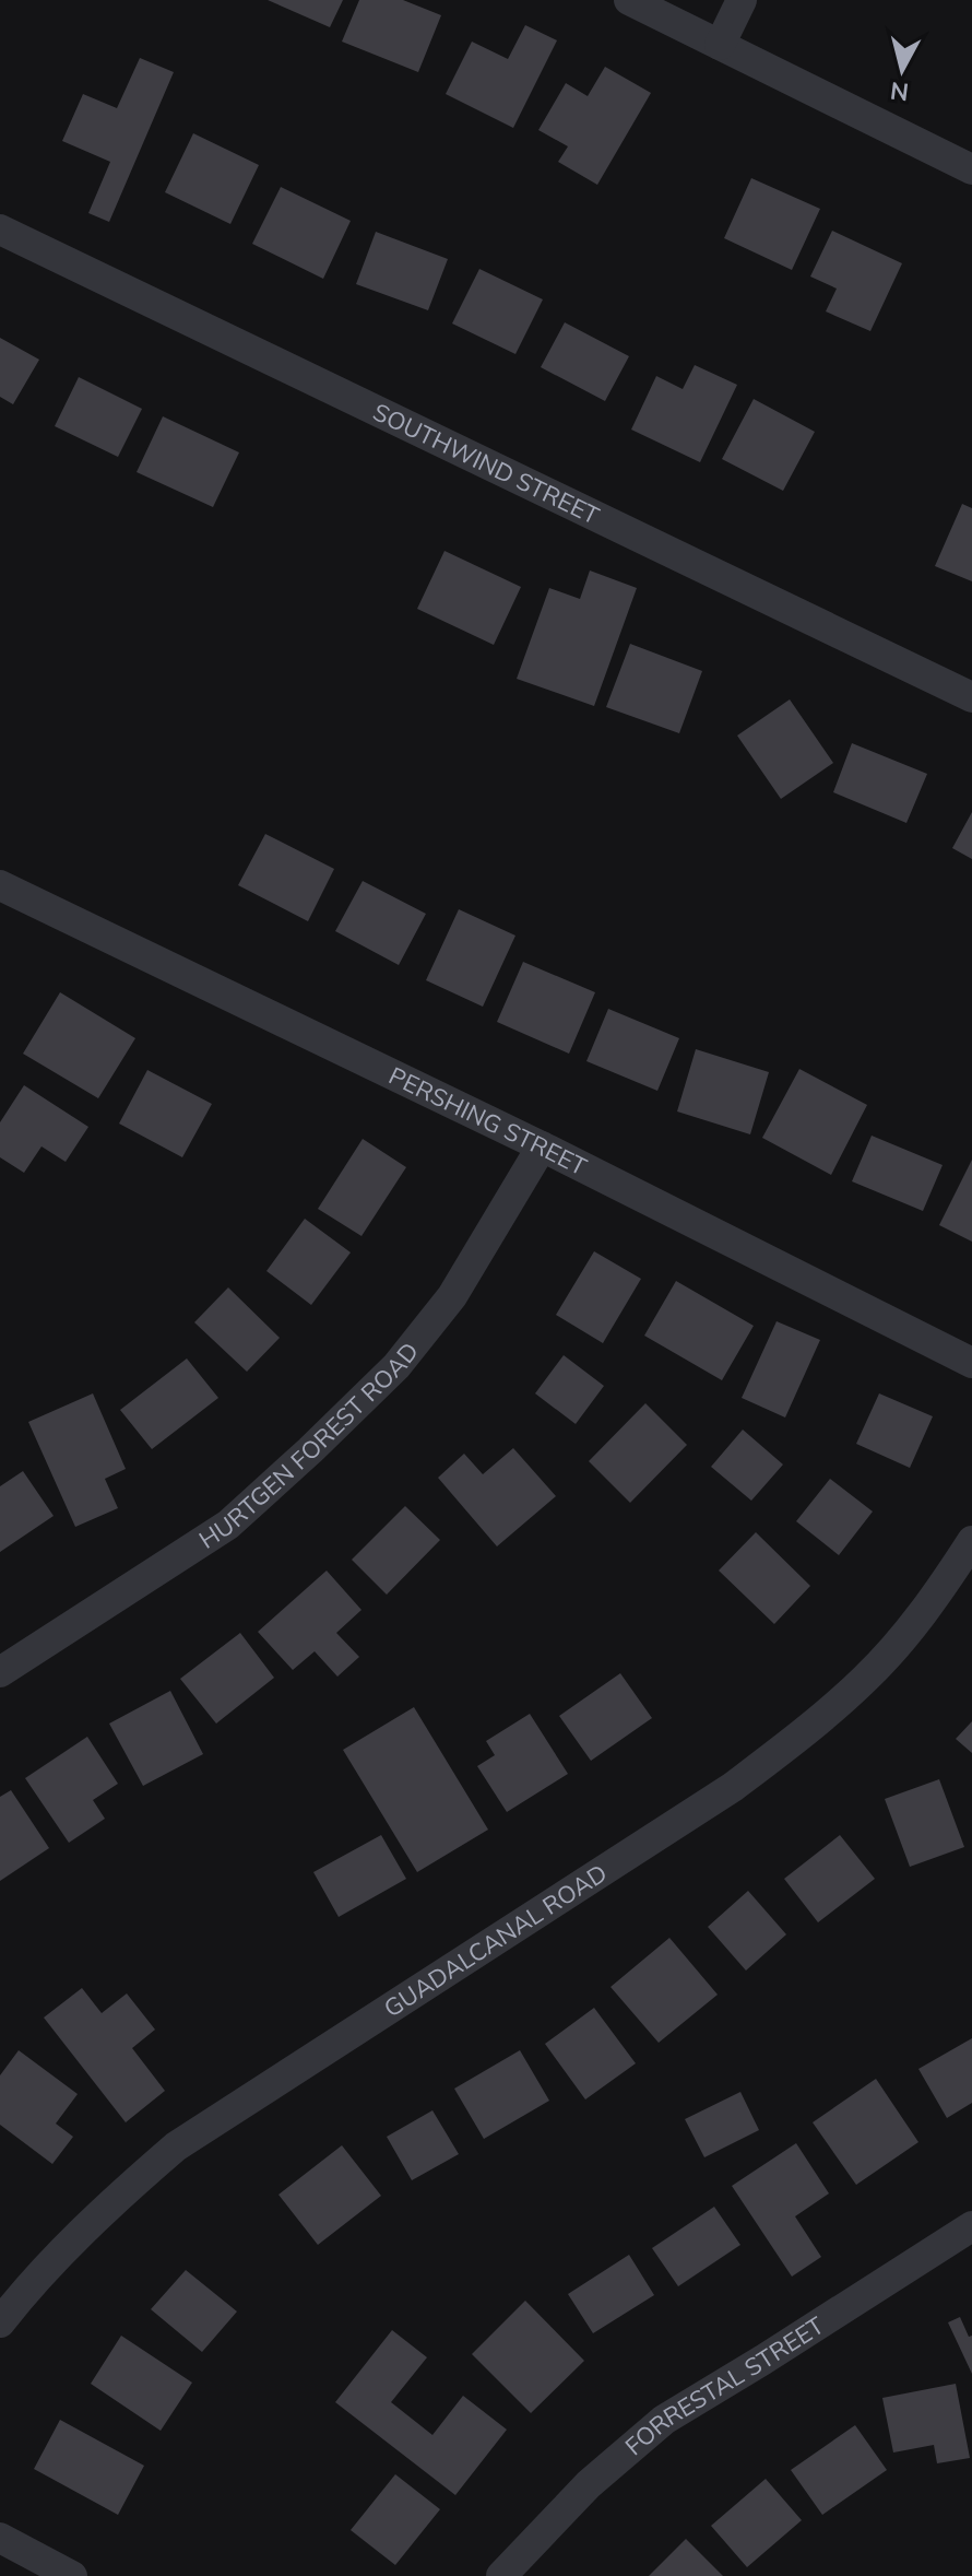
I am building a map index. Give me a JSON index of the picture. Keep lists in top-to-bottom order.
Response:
{
  "streets": {
    "street": [
      "SOUTHWIND STREET",
      "PERSHING STREET",
      "HURTGEN FOREST ROAD",
      "GUADALCANAL ROAD",
      "FORRESTAL STREET"
    ]
  },
  "crossings": [
    ["PERSHING STREET", "HURTGEN FOREST ROAD"]
  ],
  "north": "bottom"
}
